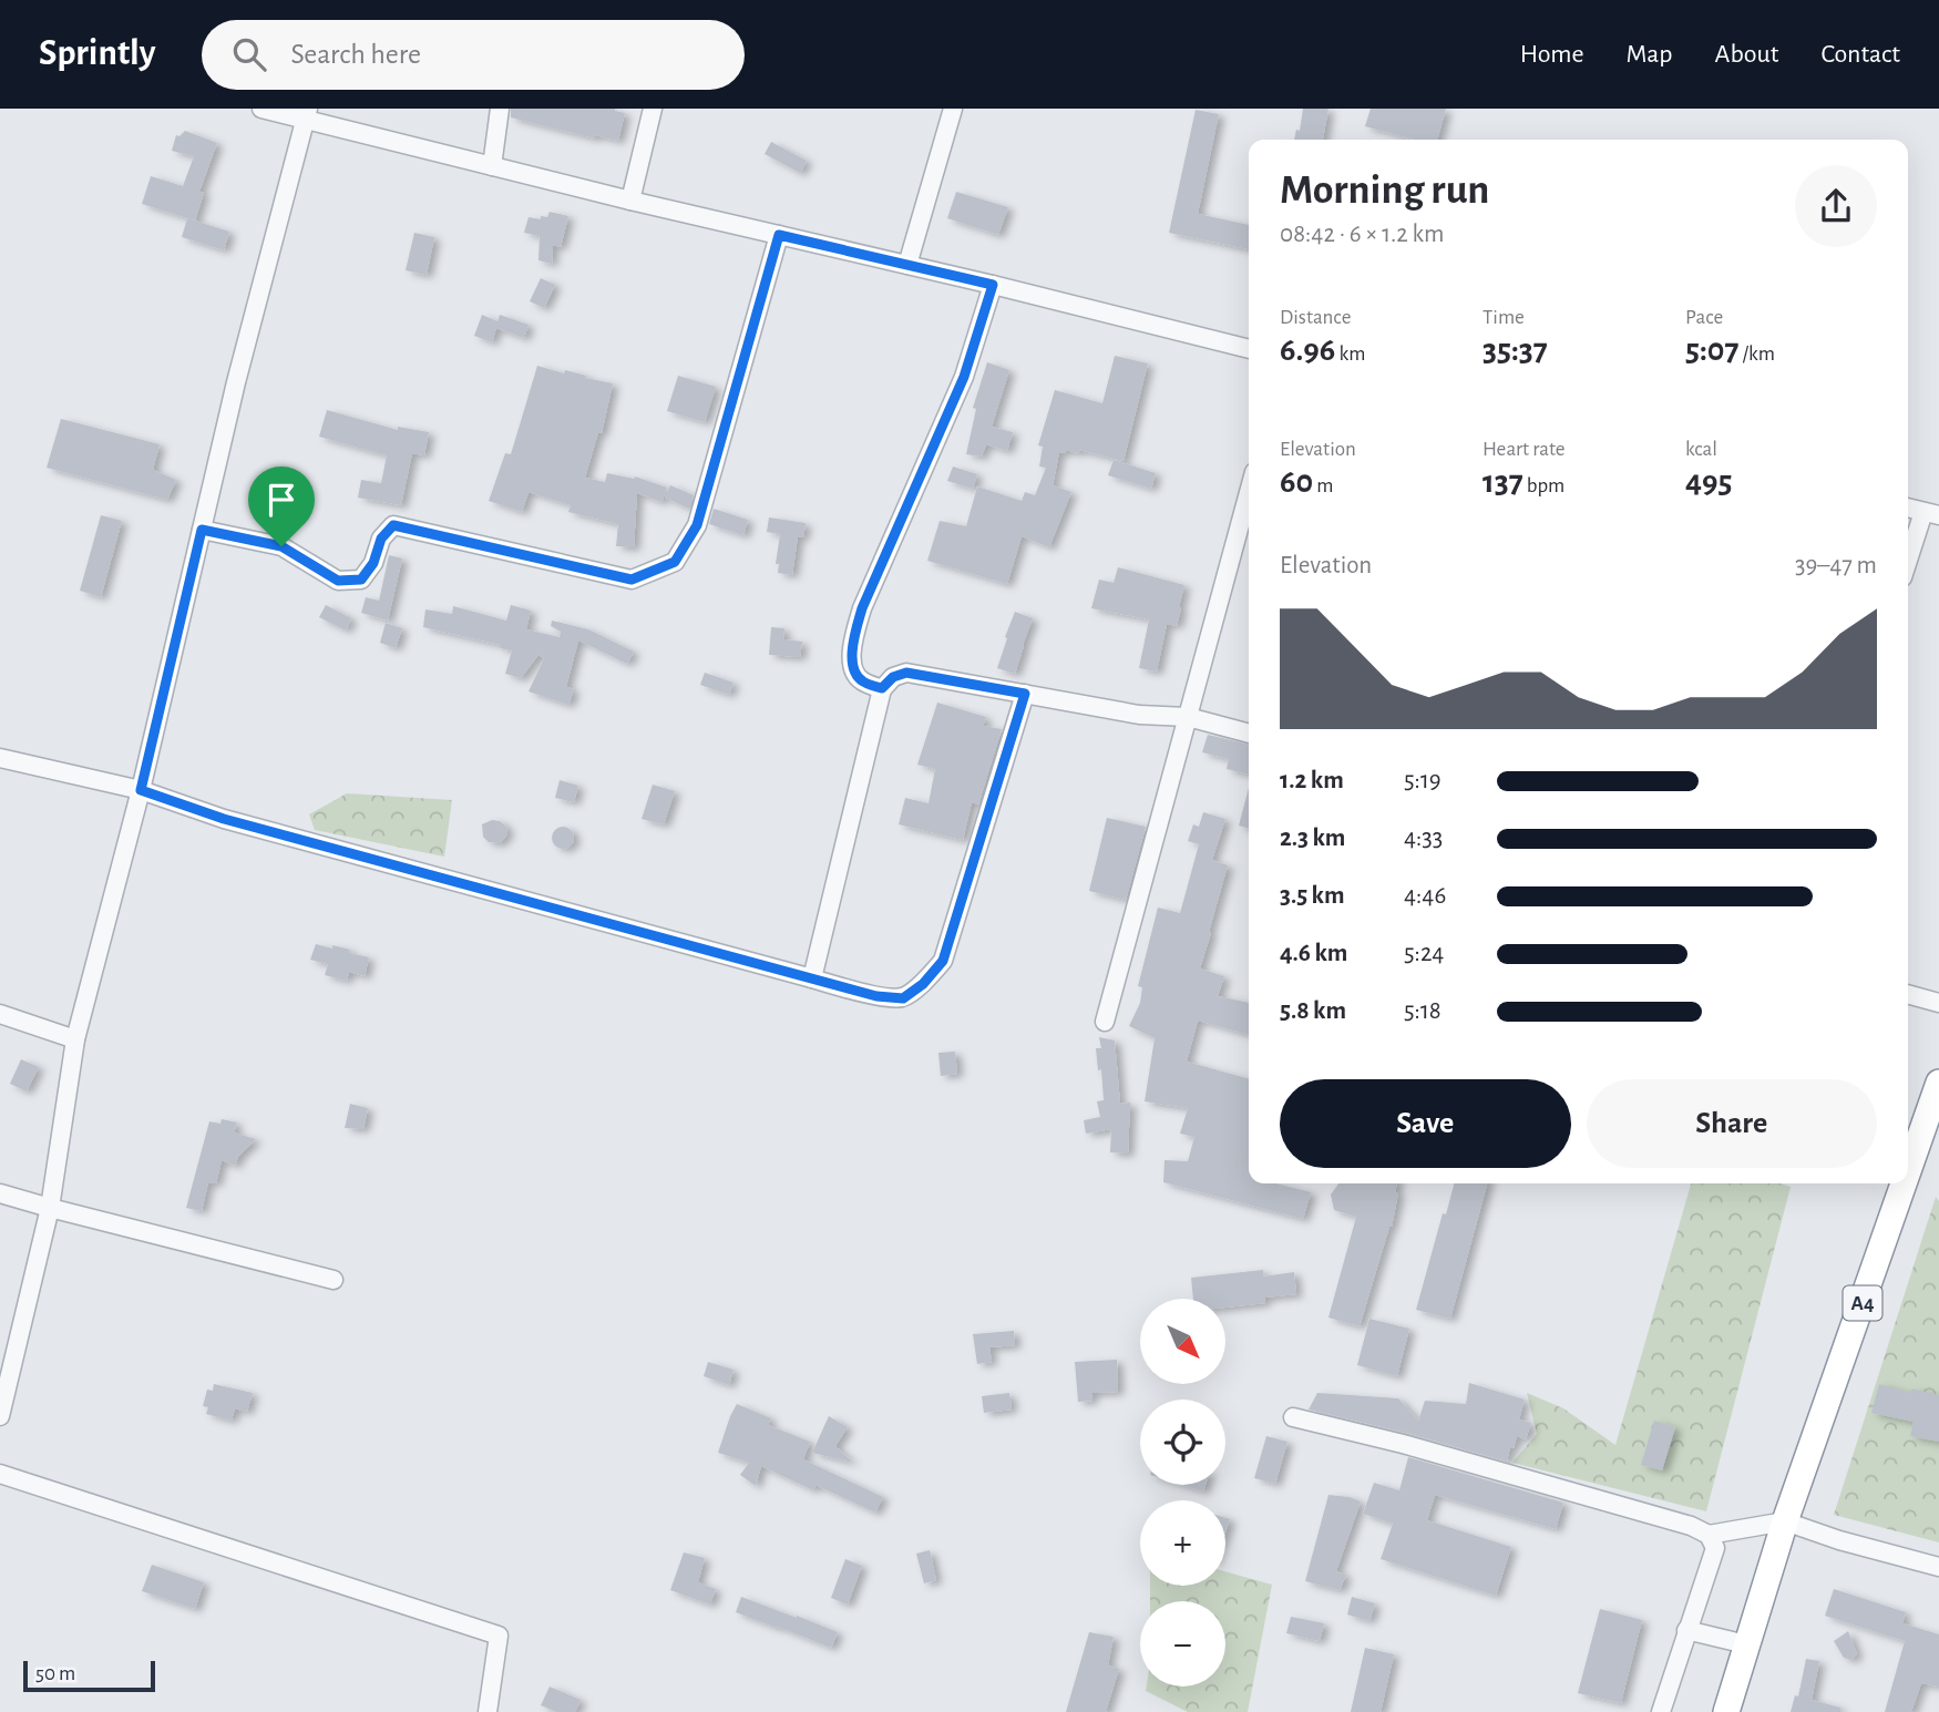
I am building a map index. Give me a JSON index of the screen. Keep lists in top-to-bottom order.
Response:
{
  "streets": {
    "highway": ["A4"]
  },
  "scale_bar": "50 m",
  "north": "bottom right",
  "page": {
    "header": "Sprintly",
    "search": "Search here",
    "nav": [
      "Home",
      "Map",
      "About",
      "Contact"
    ],
    "heading": ["Morning run", "08:42 · 6 × 1.2 km"],
    "stats": [
      ["Distance", "6.96 km"],
      ["Time", "35:37"],
      ["Pace", "5:07 /km"],
      ["Elevation", "60 m"],
      ["Heart rate", "137 bpm"],
      ["kcal", "495"]
    ],
    "chart": ["Elevation", "39–47 m"],
    "list": [
      {
        "name": "1.2 km",
        "note": "5:19"
      },
      {
        "name": "2.3 km",
        "note": "4:33"
      },
      {
        "name": "3.5 km",
        "note": "4:46"
      },
      {
        "name": "4.6 km",
        "note": "5:24"
      },
      {
        "name": "5.8 km",
        "note": "5:18"
      }
    ],
    "buttons": ["Save", "Share"],
    "map_buttons": ["+", "−"],
    "scale": "50 m"
  }
}
